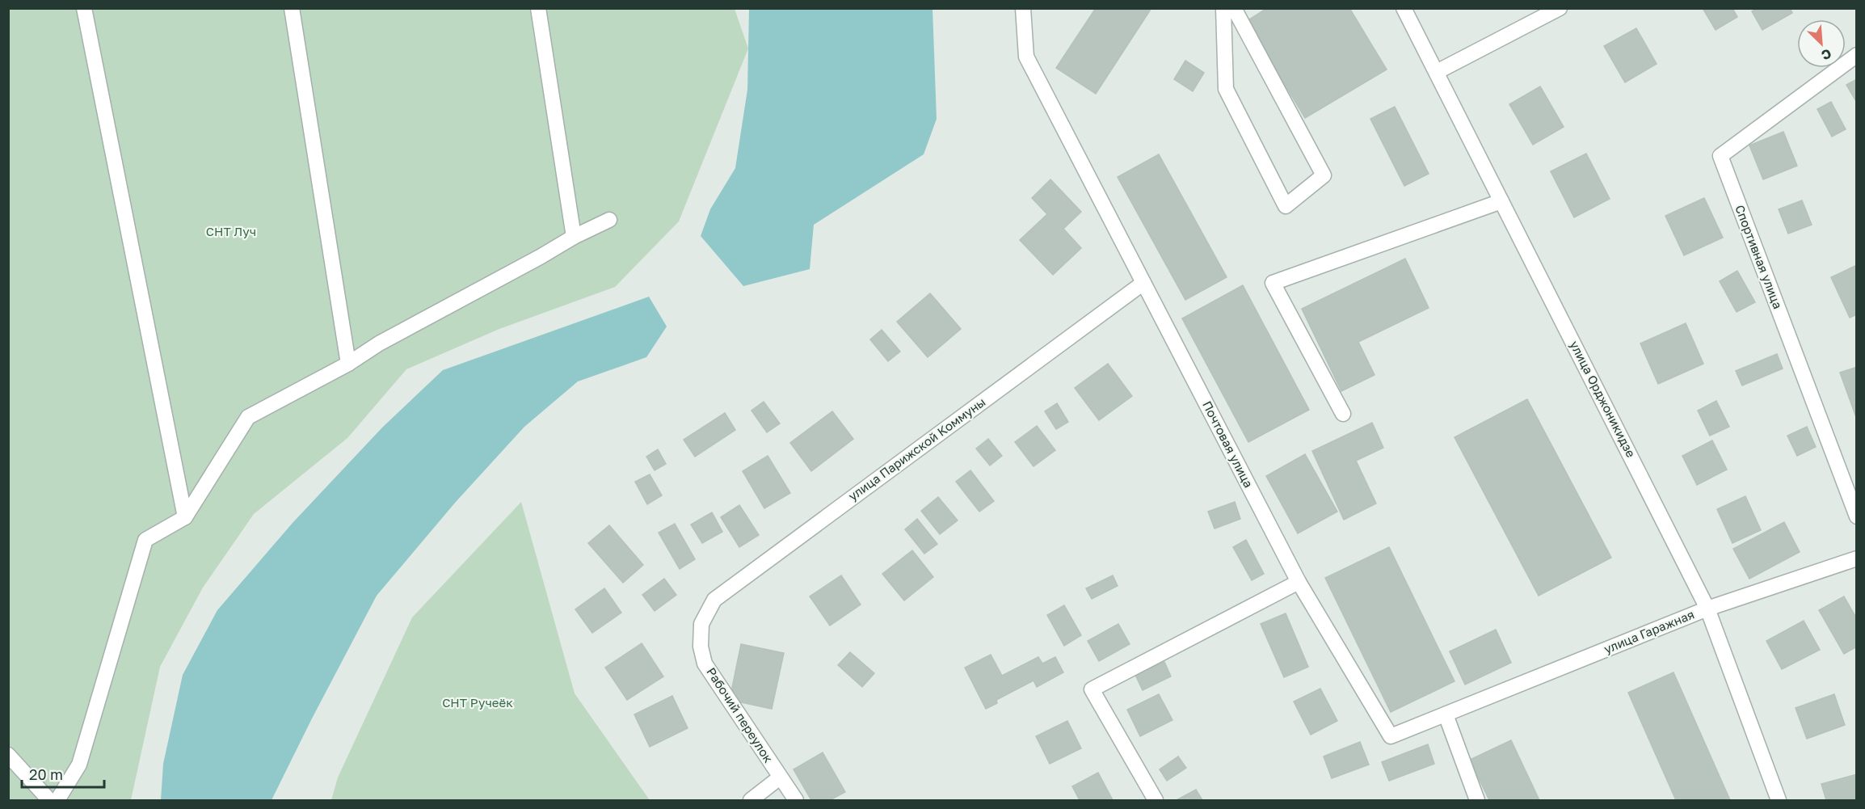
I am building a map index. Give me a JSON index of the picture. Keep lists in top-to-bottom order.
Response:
{
  "streets": {
    "street": [
      "Спортивная улица",
      "улица Орджоникидзе",
      "Почтовая улица",
      "улица Парижской Коммуны",
      "улица Гаражная",
      "Рабочий переулок"
    ]
  },
  "crossings": [
    ["улица Орджоникидзе", "улица Гаражная"],
    ["Почтовая улица", "улица Парижской Коммуны"],
    ["Почтовая улица", "улица Гаражная"],
    ["улица Парижской Коммуны", "Рабочий переулок"]
  ],
  "parks": ["СНТ Луч", "СНТ Ручеёк"],
  "scale_bar": "20 m",
  "north": "bottom right"
}
